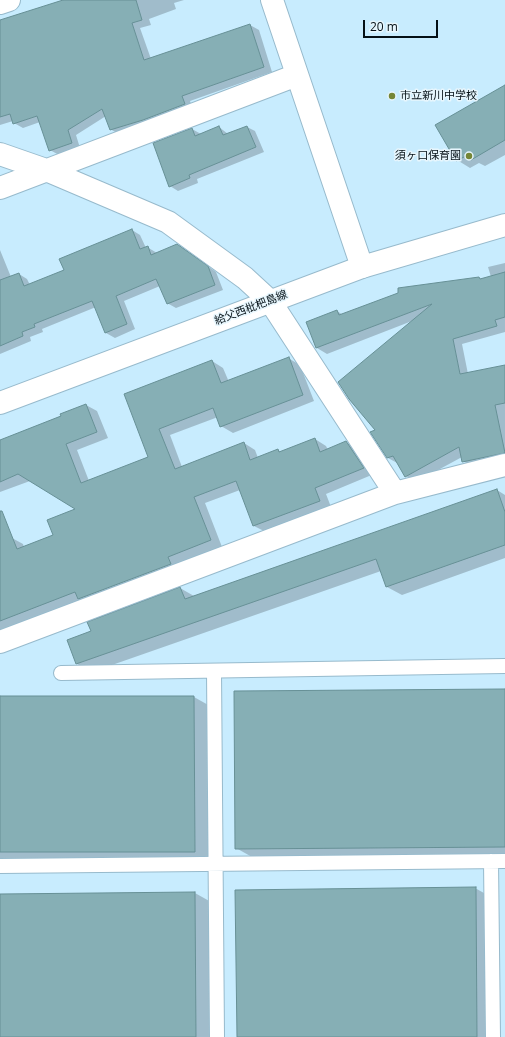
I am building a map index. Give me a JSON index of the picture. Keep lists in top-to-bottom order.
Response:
{
  "streets": {
    "street": ["給父西枇杷島線"]
  },
  "places": ["市立新川中学校", "須ヶ口保育園"],
  "scale_bar": "20 m"
}
